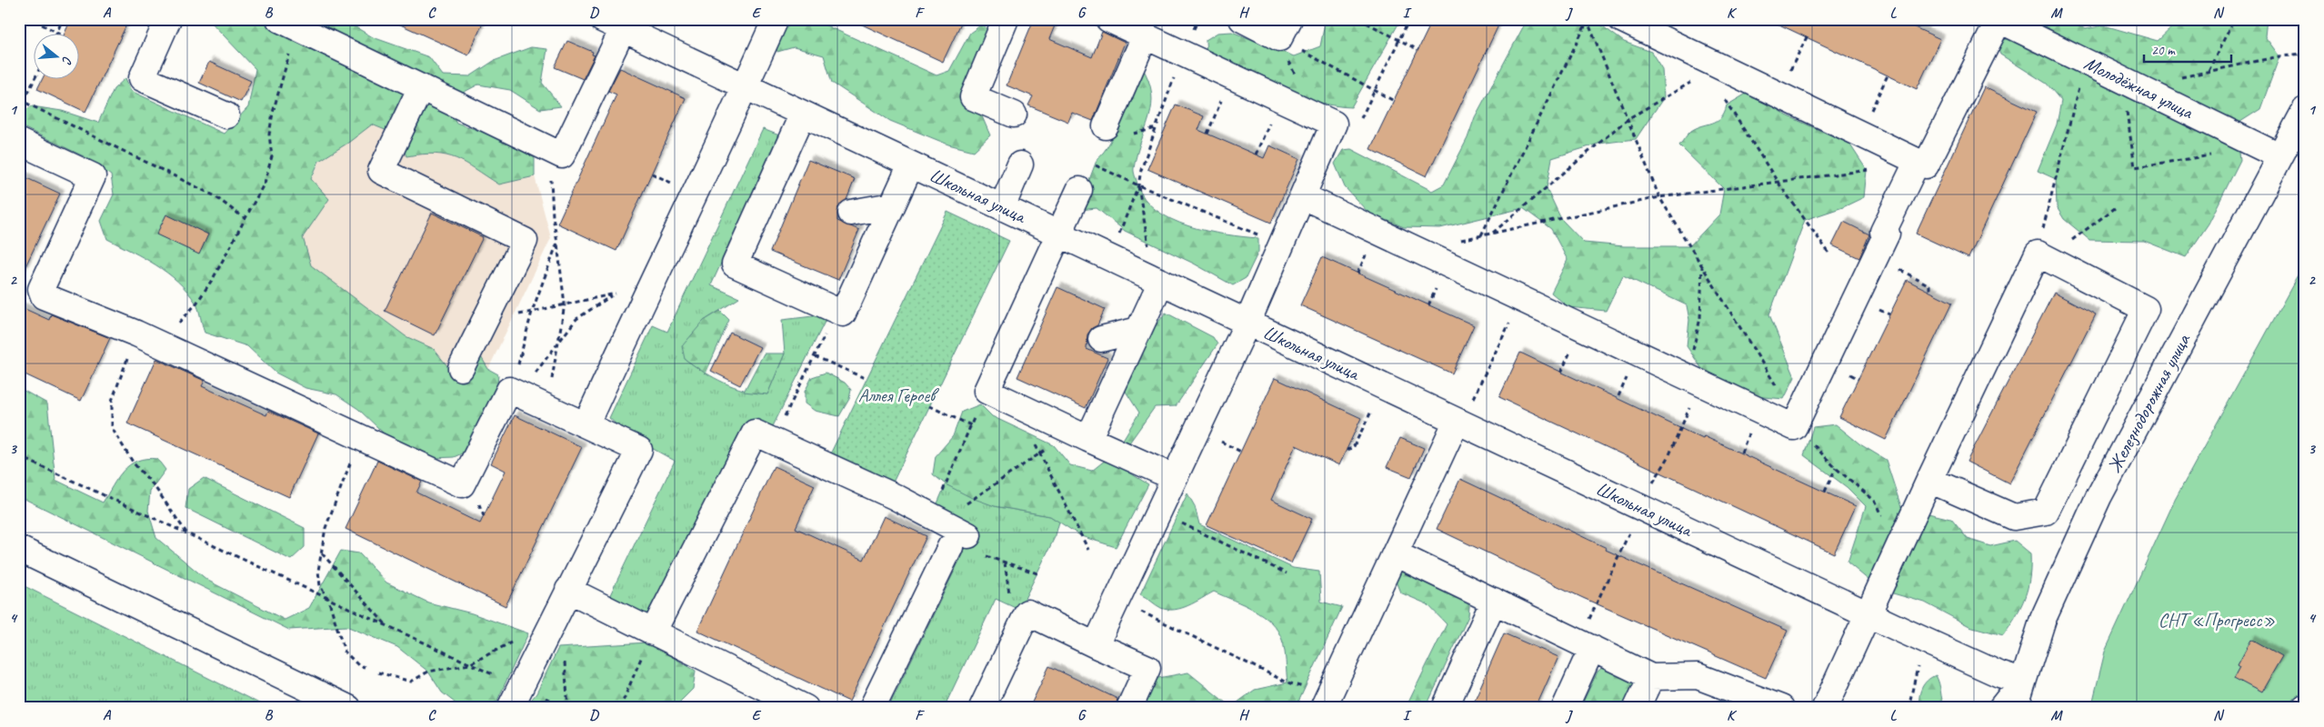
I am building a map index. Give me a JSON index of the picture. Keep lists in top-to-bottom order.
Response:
{
  "streets": {
    "street": ["Молодёжная улица", "Школьная улица", "Железнодорожная улица"]
  },
  "crossings": [
    ["Молодёжная улица", "Железнодорожная улица"],
    ["Школьная улица", "Железнодорожная улица"]
  ],
  "parks": ["Аллея Героев", "СНТ «Прогресс»"],
  "scale_bar": "20 m",
  "north": "right",
  "grid": {
    "columns": [
      "A",
      "B",
      "C",
      "D",
      "E",
      "F",
      "G",
      "H",
      "I",
      "J",
      "K",
      "L",
      "M",
      "N"
    ],
    "rows": [
      "1",
      "2",
      "3",
      "4"
    ]
  }
}
